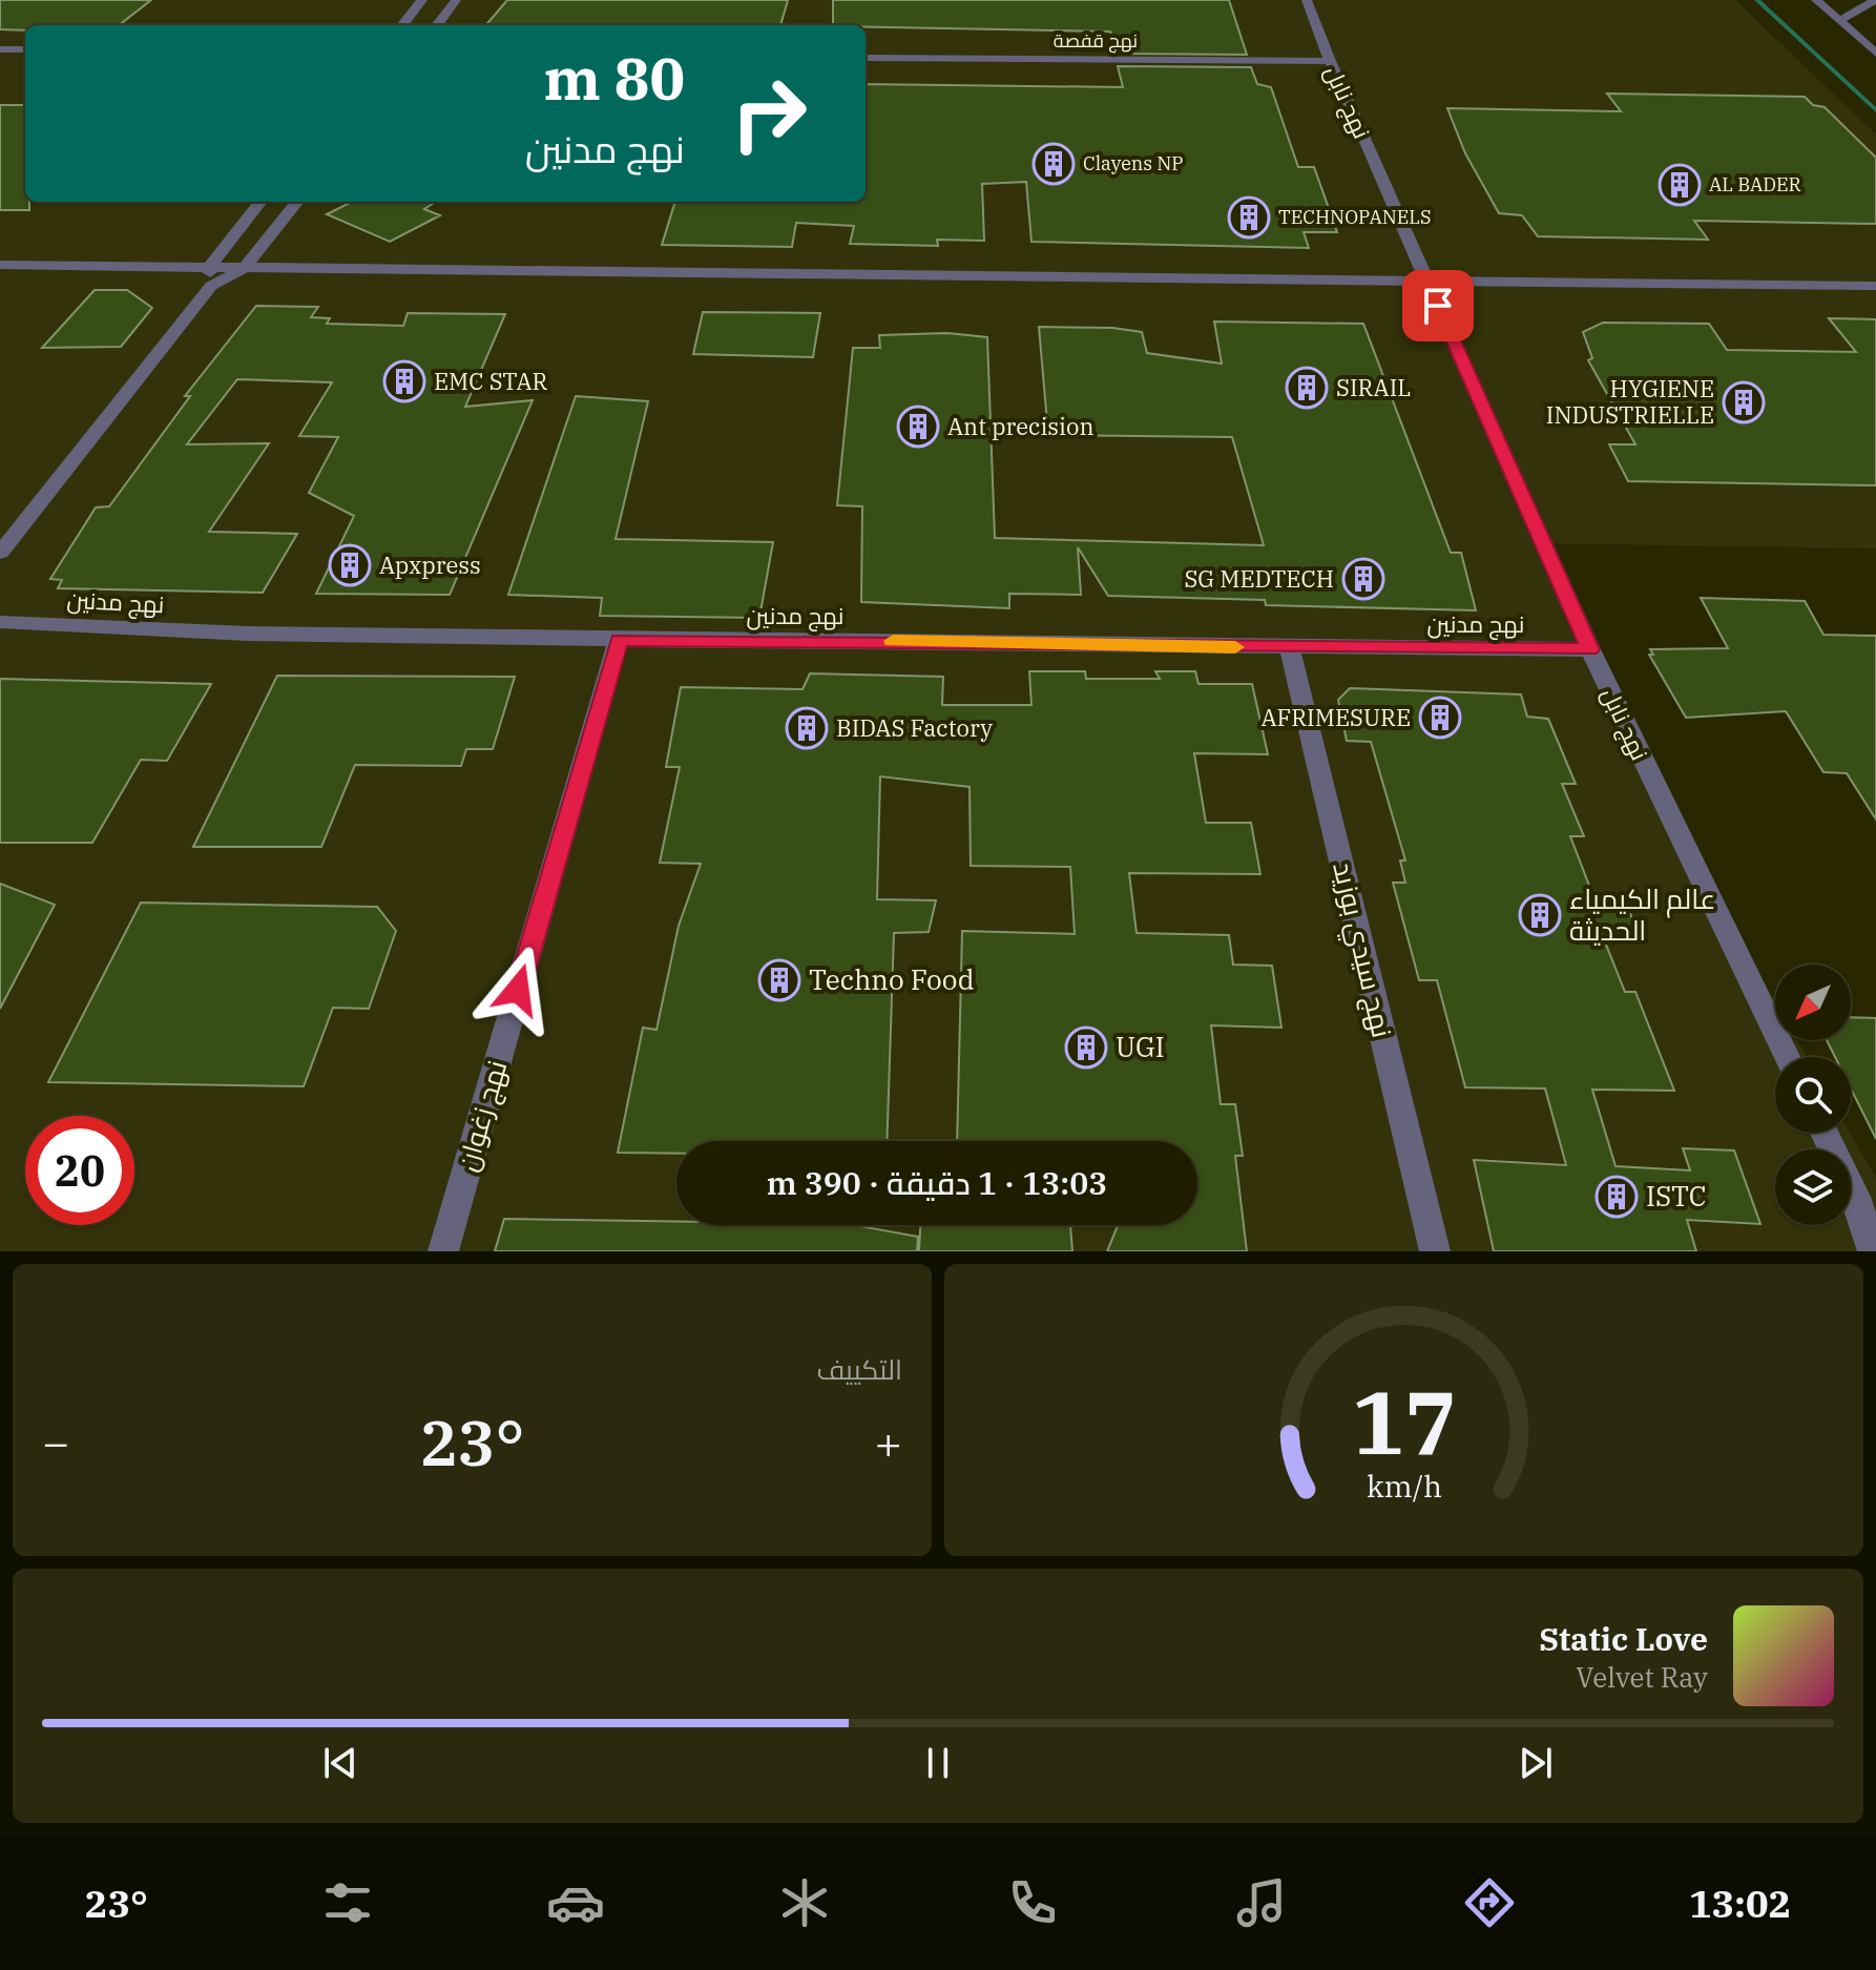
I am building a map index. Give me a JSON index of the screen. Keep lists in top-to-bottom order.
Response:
{
  "streets": {
    "street": [
      "نهج قفصة",
      "نهج نابل",
      "نهج مدنين",
      "نهج سيدي بوزيد",
      "نهج زغوان"
    ]
  },
  "crossings": [
    ["نهج قفصة", "نهج نابل"],
    ["نهج نابل", "نهج مدنين"],
    ["نهج مدنين", "نهج سيدي بوزيد"],
    ["نهج مدنين", "نهج زغوان"]
  ],
  "places": {
    "building": [
      "Clayens NP",
      "AL BADER",
      "TECHNOPANELS",
      "EMC STAR",
      "SIRAIL",
      "HYGIENE INDUSTRIELLE",
      "Ant precision",
      "Apxpress",
      "SG MEDTECH",
      "AFRIMESURE",
      "BIDAS Factory",
      "عالم الكيمياء الحديثة",
      "Techno Food",
      "UGI",
      "ISTC"
    ]
  },
  "north": "bottom left",
  "page": {
    "turn": ["80 m", "نهج مدنين"],
    "limit": "20",
    "trip": "13:03 · 1 دقيقة · 390 m",
    "tile": "التكييف",
    "heat": ["−", "23°", "+"],
    "song": ["Static Love", "Velvet Ray"],
    "tabs": ["13:02", "23°"],
    "gauge": ["17", "km/h"]
  }
}
